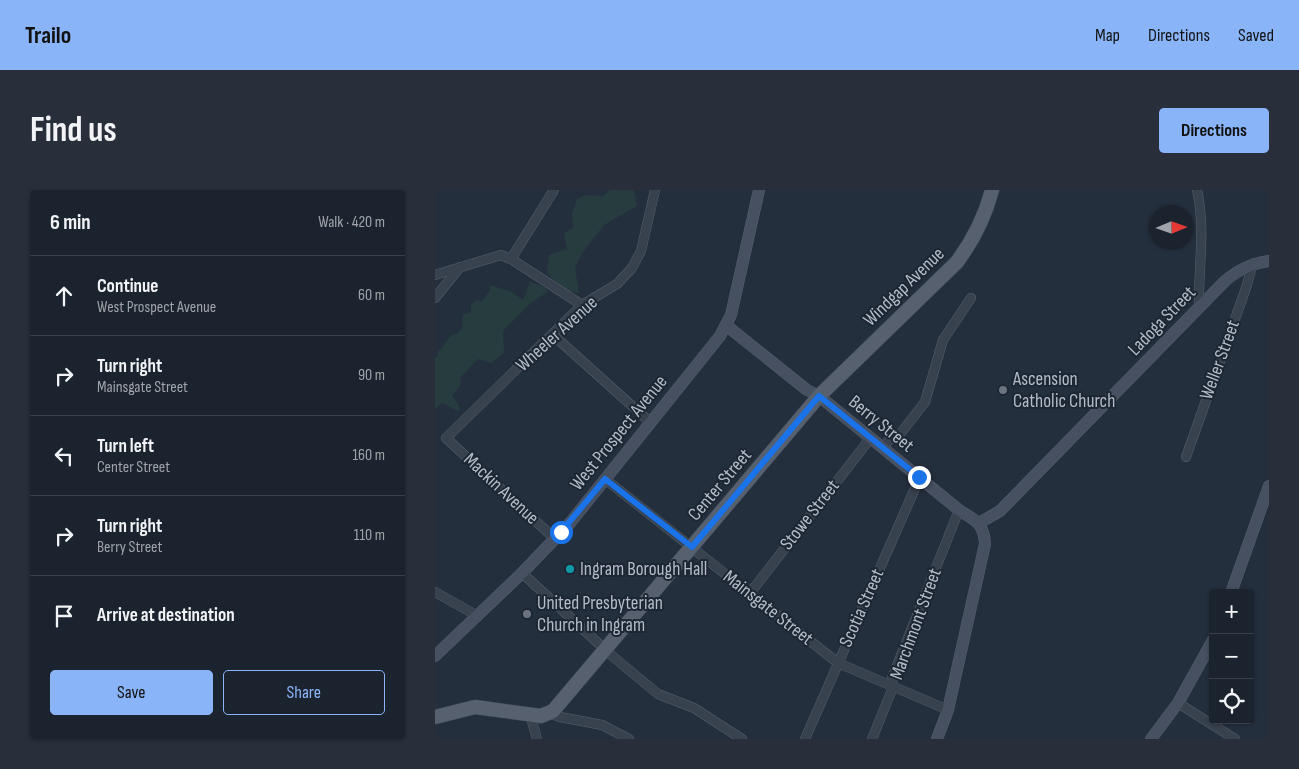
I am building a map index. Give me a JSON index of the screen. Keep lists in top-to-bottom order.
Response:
{
  "streets": {
    "main road": ["Windgap Avenue", "Center Street"],
    "street": [
      "Ladoga Street",
      "Wheeler Avenue",
      "Weller Street",
      "Berry Street",
      "West Prospect Avenue",
      "Mackin Avenue",
      "Stowe Street",
      "Mainsgate Street",
      "Scotia Street",
      "Marchmont Street"
    ]
  },
  "crossings": [
    ["Windgap Avenue", "Berry Street"],
    ["Windgap Avenue", "Center Street"],
    ["Ladoga Street", "Weller Street"],
    ["Ladoga Street", "Berry Street"],
    ["Wheeler Avenue", "Mackin Avenue"],
    ["Berry Street", "West Prospect Avenue"],
    ["Berry Street", "Center Street"],
    ["Berry Street", "Stowe Street"],
    ["Berry Street", "Scotia Street"],
    ["Berry Street", "Marchmont Street"],
    ["West Prospect Avenue", "Mackin Avenue"],
    ["West Prospect Avenue", "Mainsgate Street"],
    ["Center Street", "Mainsgate Street"],
    ["Stowe Street", "Mainsgate Street"],
    ["Mainsgate Street", "Scotia Street"],
    ["Mainsgate Street", "Marchmont Street"]
  ],
  "places": ["Ascension Catholic Church", "Ingram Borough Hall", "United Presbyterian Church in Ingram"],
  "north": "right",
  "page": {
    "header": "Trailo",
    "nav": ["Map", "Directions", "Saved"],
    "buttons": [
      "Directions",
      ["Save", "Share"]
    ],
    "title": "Find us",
    "heading": ["6 min", "Walk · 420 m"],
    "list": [
      ["Continue", "West Prospect Avenue", "60 m"],
      ["Turn right", "Mainsgate Street", "90 m"],
      ["Turn left", "Center Street", "160 m"],
      ["Turn right", "Berry Street", "110 m"],
      "Arrive at destination"
    ],
    "map_buttons": ["+", "−"]
  }
}
